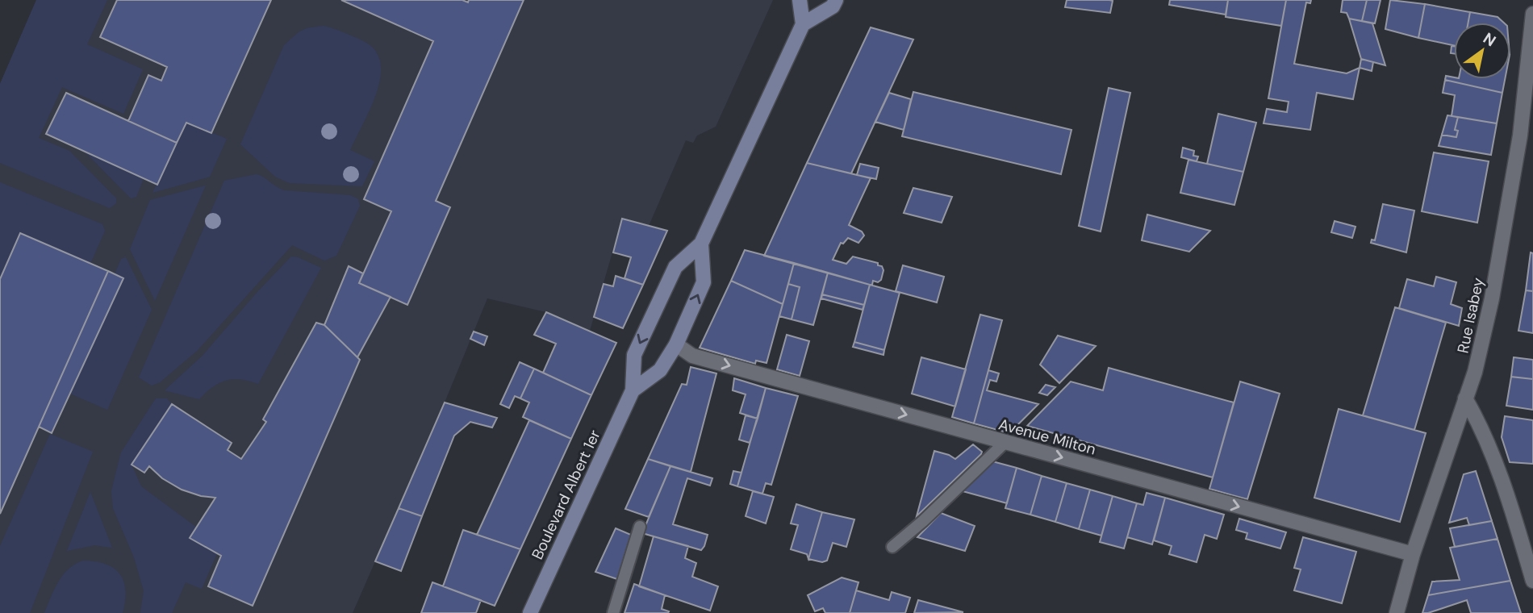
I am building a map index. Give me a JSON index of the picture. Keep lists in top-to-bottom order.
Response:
{
  "streets": {
    "main road": ["Boulevard Albert 1er"],
    "street": ["Rue Isabey", "Avenue Milton"]
  },
  "crossings": [
    ["Rue Isabey", "Avenue Milton"],
    ["Avenue Milton", "Boulevard Albert 1er"]
  ],
  "one_way": ["Avenue Milton"],
  "north": "top right"
}
